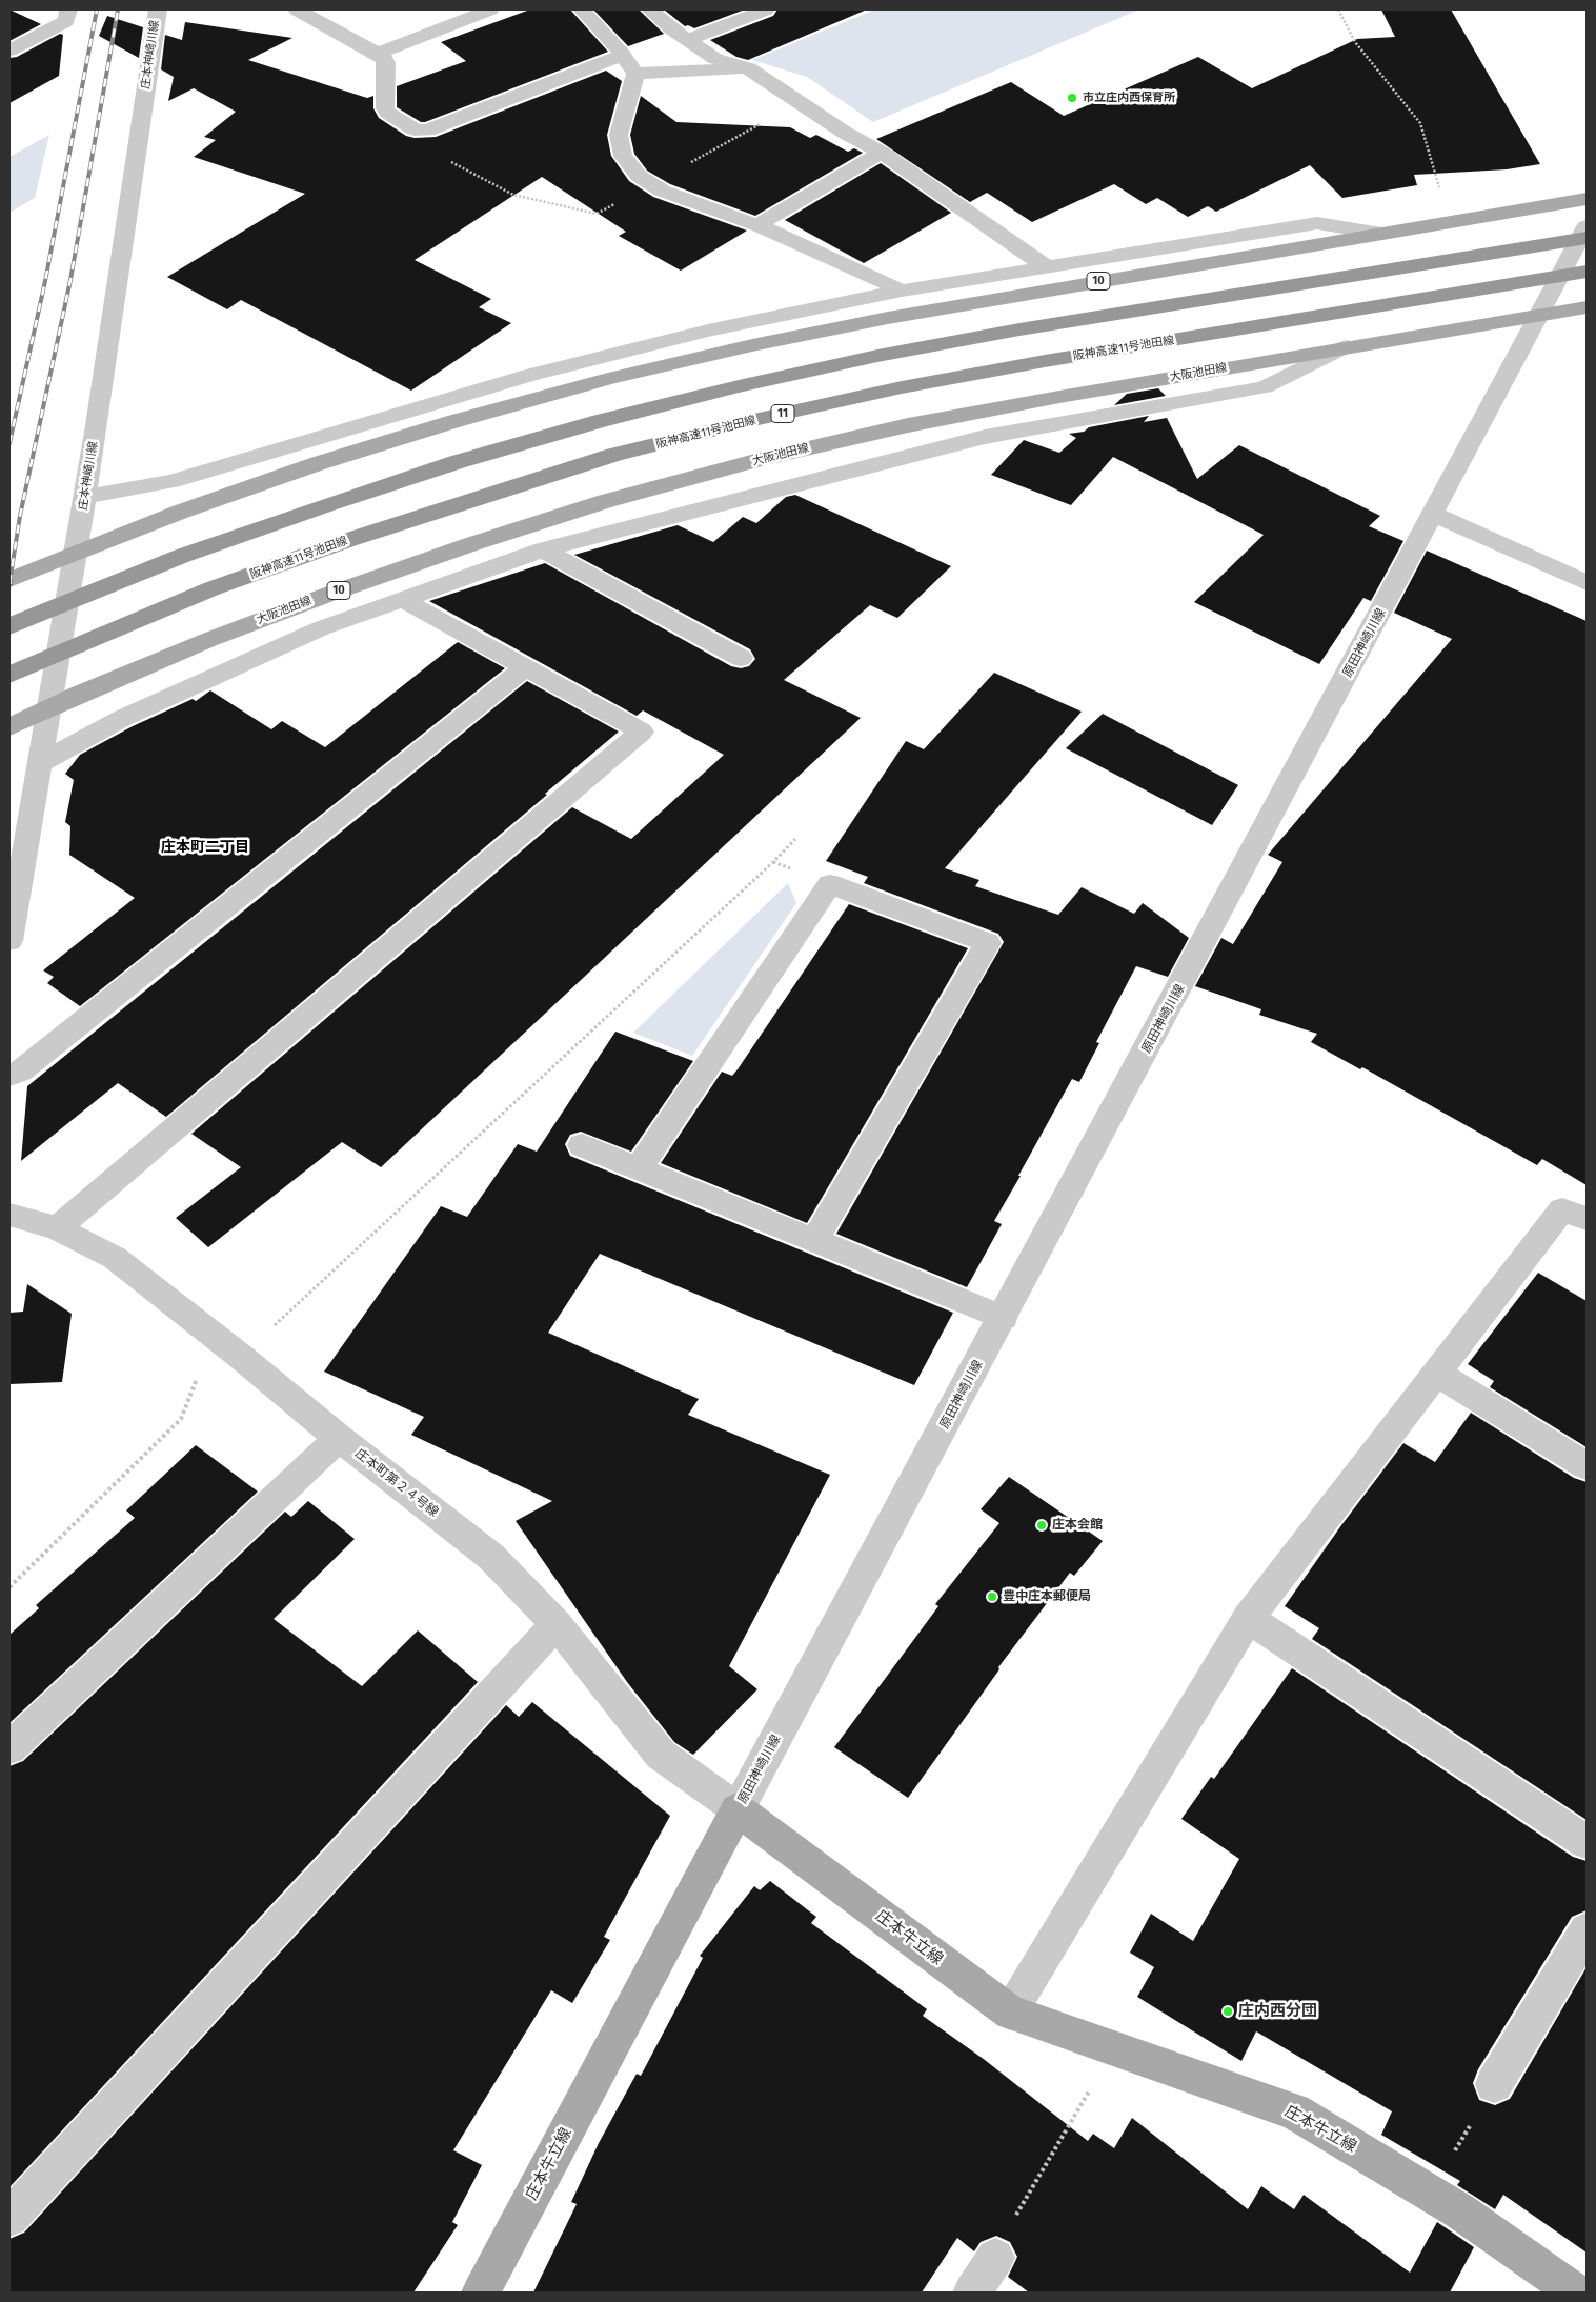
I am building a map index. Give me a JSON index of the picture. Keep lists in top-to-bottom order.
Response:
{
  "streets": {
    "highway": ["阪神高速11号池田線", "11"],
    "main road": ["10", "大阪池田線", "庄本牛立線"],
    "street": ["庄本神崎川線", "原田神崎川線", "庄本町第２４号線"]
  },
  "crossings": [
    ["大阪池田線", "原田神崎川線"],
    ["原田神崎川線", "庄本町第２４号線"],
    ["原田神崎川線", "庄本牛立線"],
    ["庄本町第２４号線", "庄本牛立線"]
  ],
  "districts": ["庄本町二丁目"],
  "places": [
    "市立庄内西保育所",
    "庄本会館",
    "豊中庄本郵便局",
    "庄内西分団"
  ]
}
